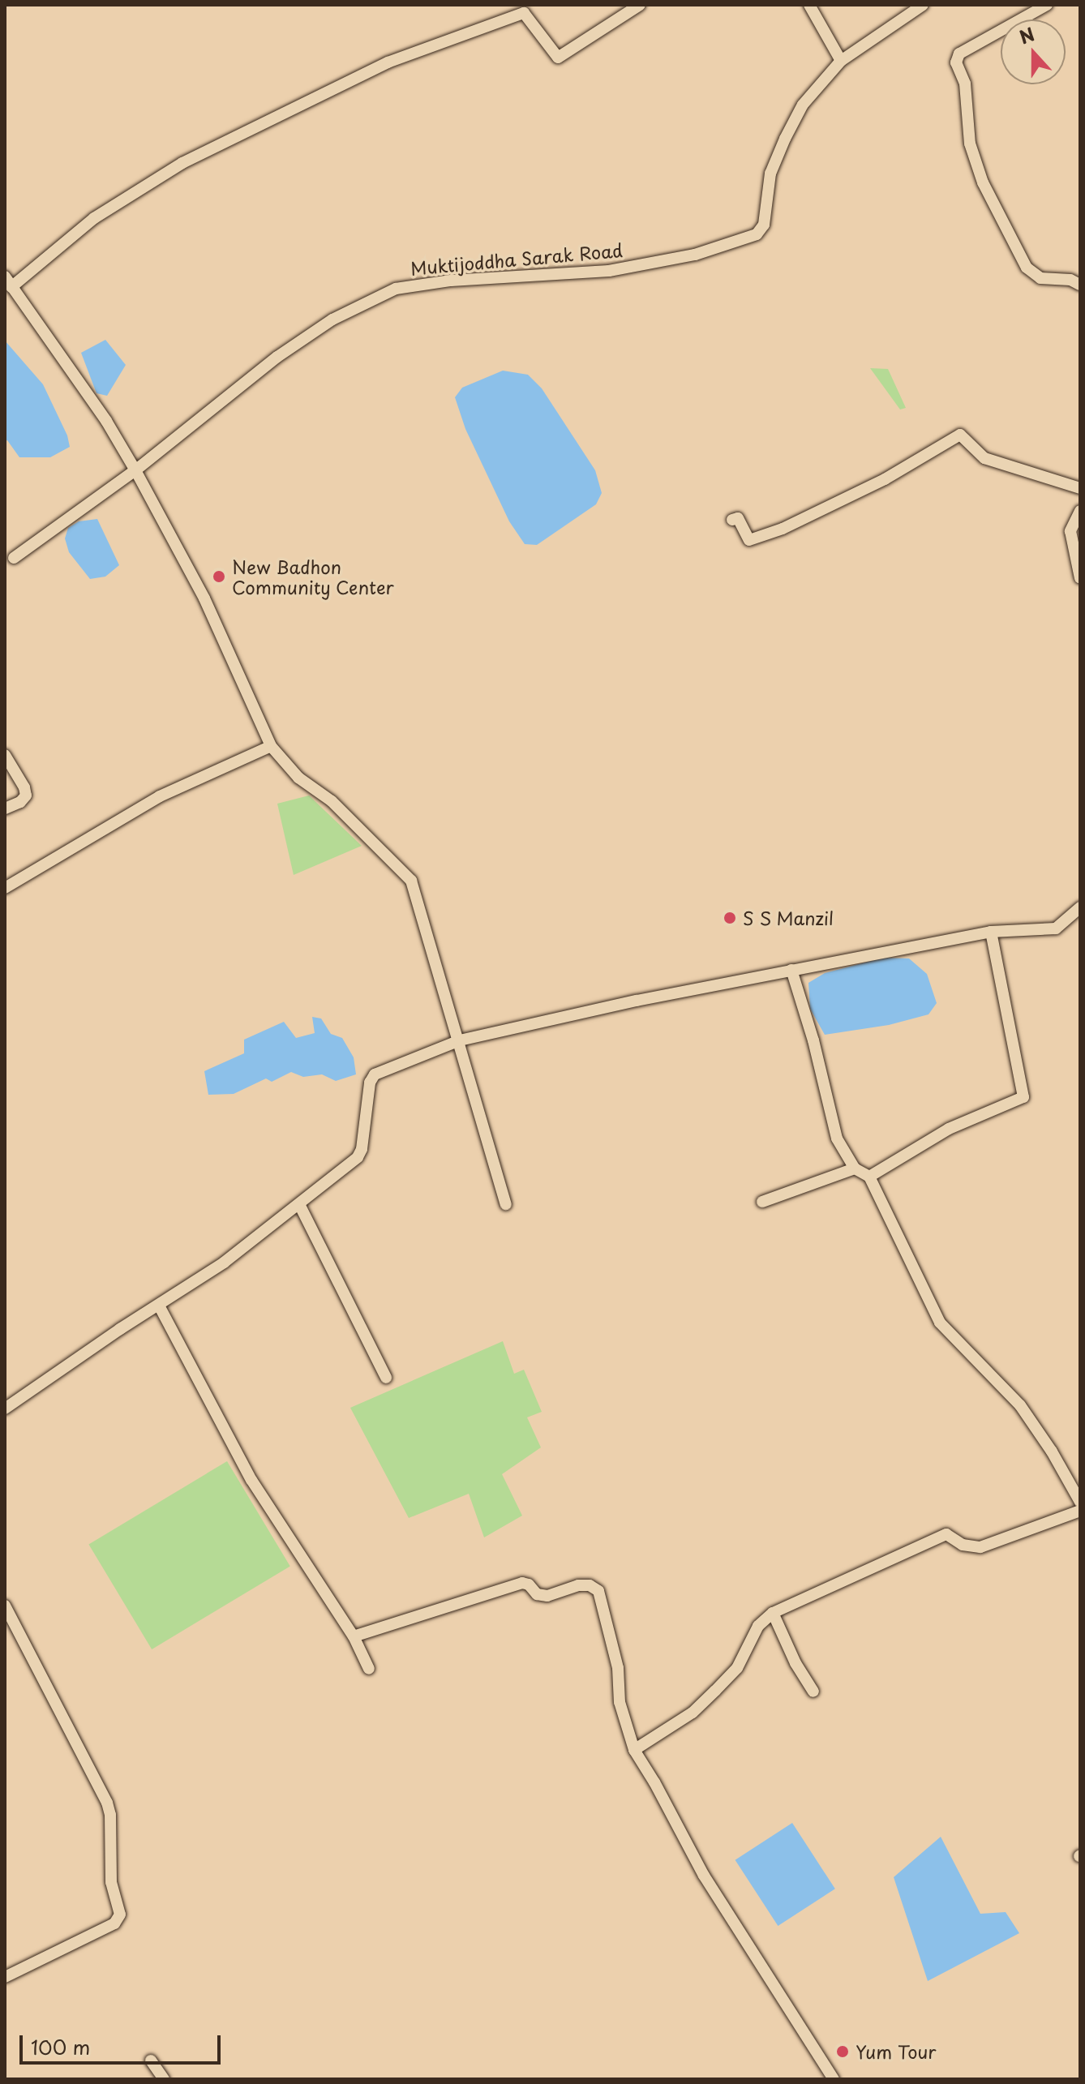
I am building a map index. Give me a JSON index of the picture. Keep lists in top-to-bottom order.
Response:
{
  "streets": {
    "street": ["Muktijoddha Sarak Road"]
  },
  "places": ["New Badhon Community Center", "S S Manzil", "Yum Tour"],
  "scale_bar": "100 m",
  "north": "top"
}
